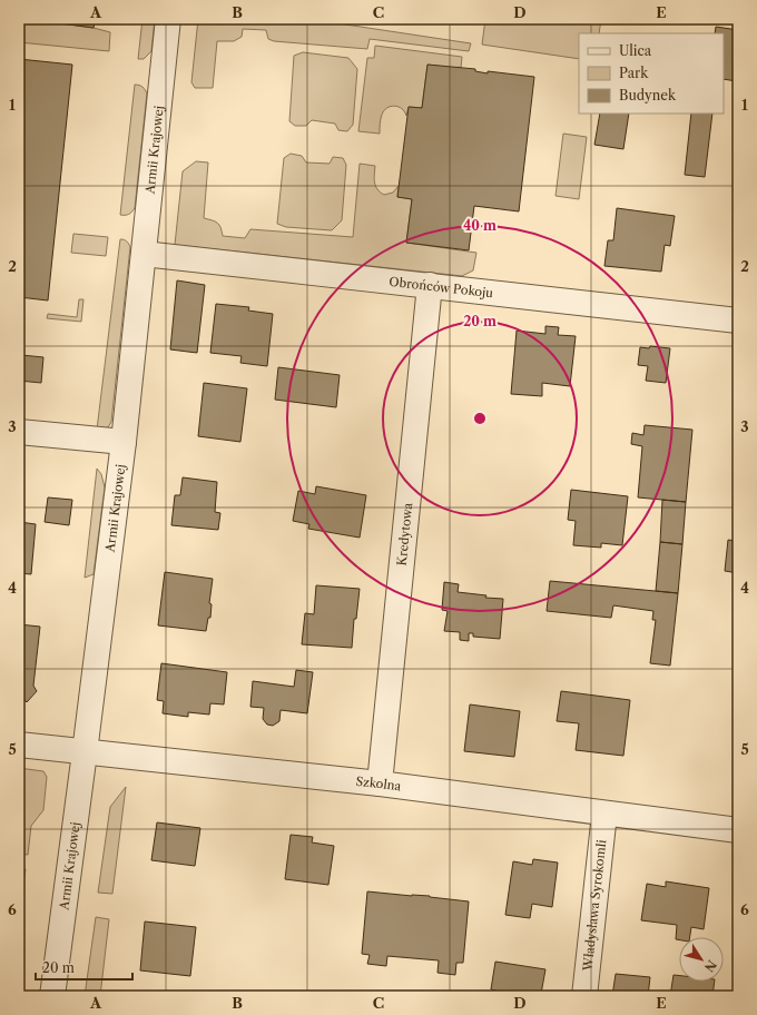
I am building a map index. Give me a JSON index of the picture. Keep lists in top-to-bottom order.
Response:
{
  "streets": {
    "street": [
      "Armii Krajowej",
      "Obrońców Pokoju",
      "Kredytowa",
      "Szkolna",
      "Władysława Syrokomli"
    ]
  },
  "crossings": [
    ["Armii Krajowej", "Obrońców Pokoju"],
    ["Armii Krajowej", "Szkolna"],
    ["Obrońców Pokoju", "Kredytowa"],
    ["Kredytowa", "Szkolna"],
    ["Szkolna", "Władysława Syrokomli"]
  ],
  "legend": ["Ulica", "Park", "Budynek"],
  "scale_bar": "20 m",
  "north": "bottom right",
  "grid": {
    "columns": [
      "A",
      "B",
      "C",
      "D",
      "E"
    ],
    "rows": [
      "1",
      "2",
      "3",
      "4",
      "5",
      "6"
    ]
  },
  "rings": ["40 m", "20 m"]
}
